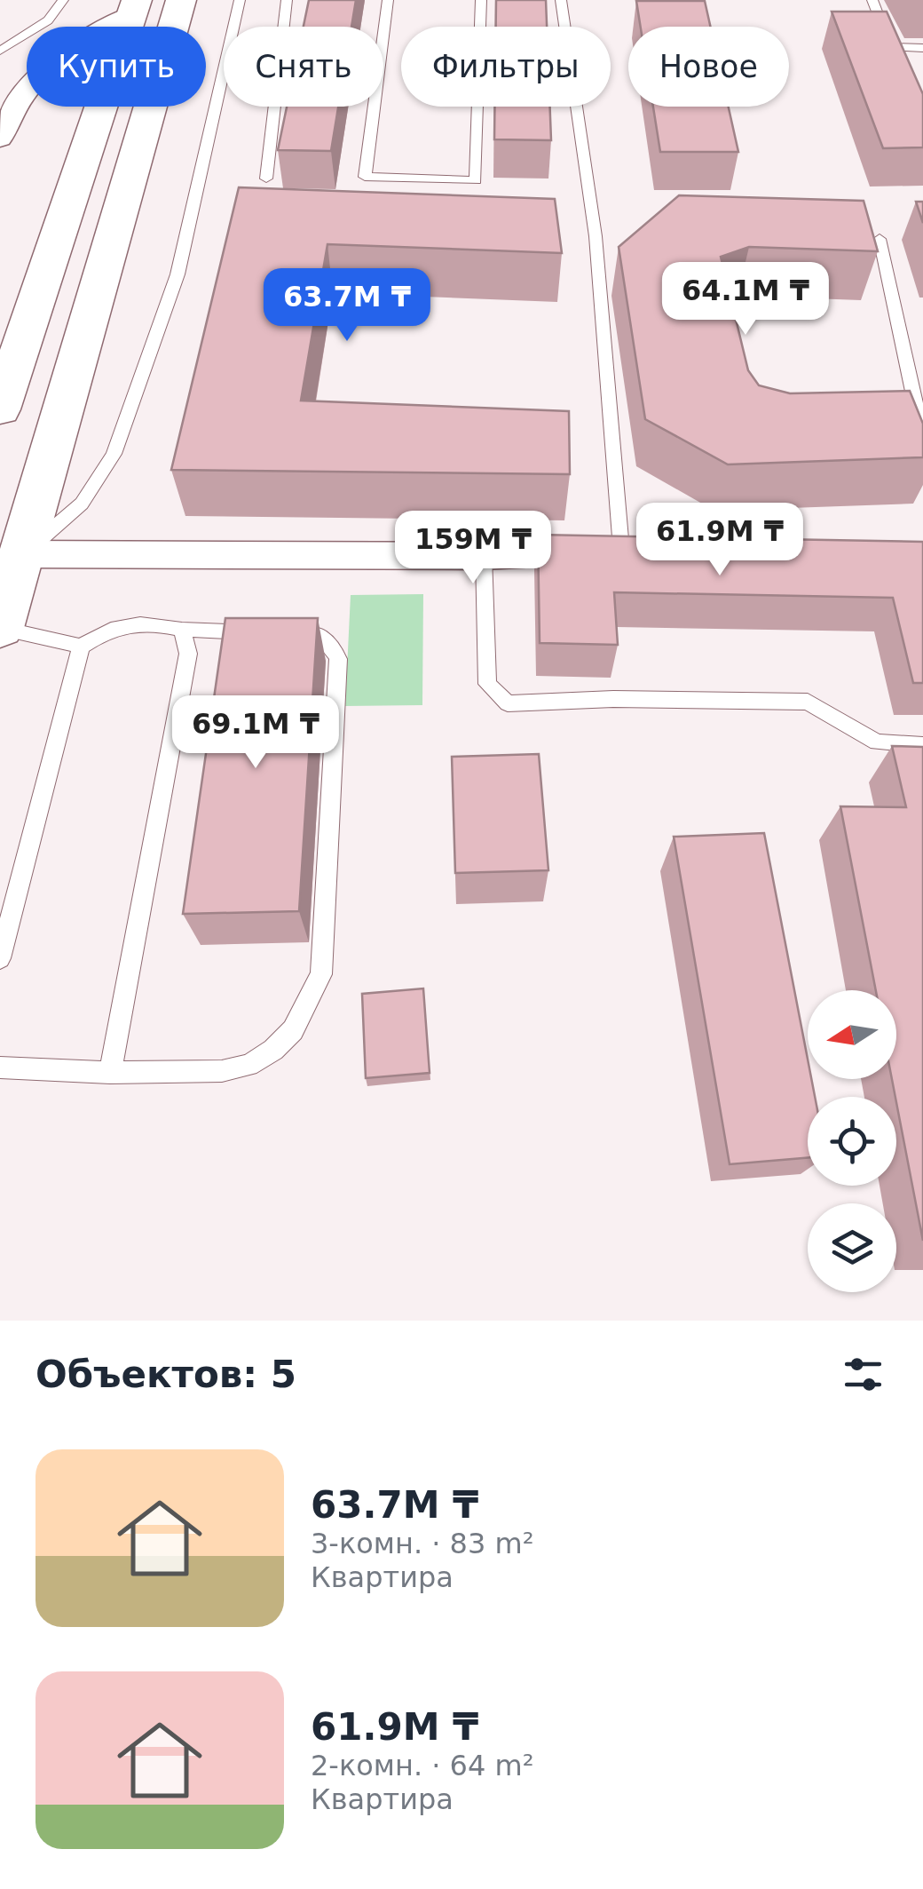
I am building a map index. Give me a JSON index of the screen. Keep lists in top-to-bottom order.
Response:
{
  "north": "left",
  "page": {
    "chip": [
      "Купить",
      "Снять",
      "Фильтры",
      "Новое"
    ],
    "price": [
      "64.1M ₸",
      "63.7M ₸",
      "61.9M ₸",
      "159M ₸",
      "69.1M ₸"
    ],
    "heading": "Объектов: 5",
    "list": [
      {
        "name": "63.7M ₸",
        "note": "3-комн. · 83 m² · Квартира"
      },
      {
        "name": "61.9M ₸",
        "note": "2-комн. · 64 m² · Квартира"
      }
    ]
  }
}
